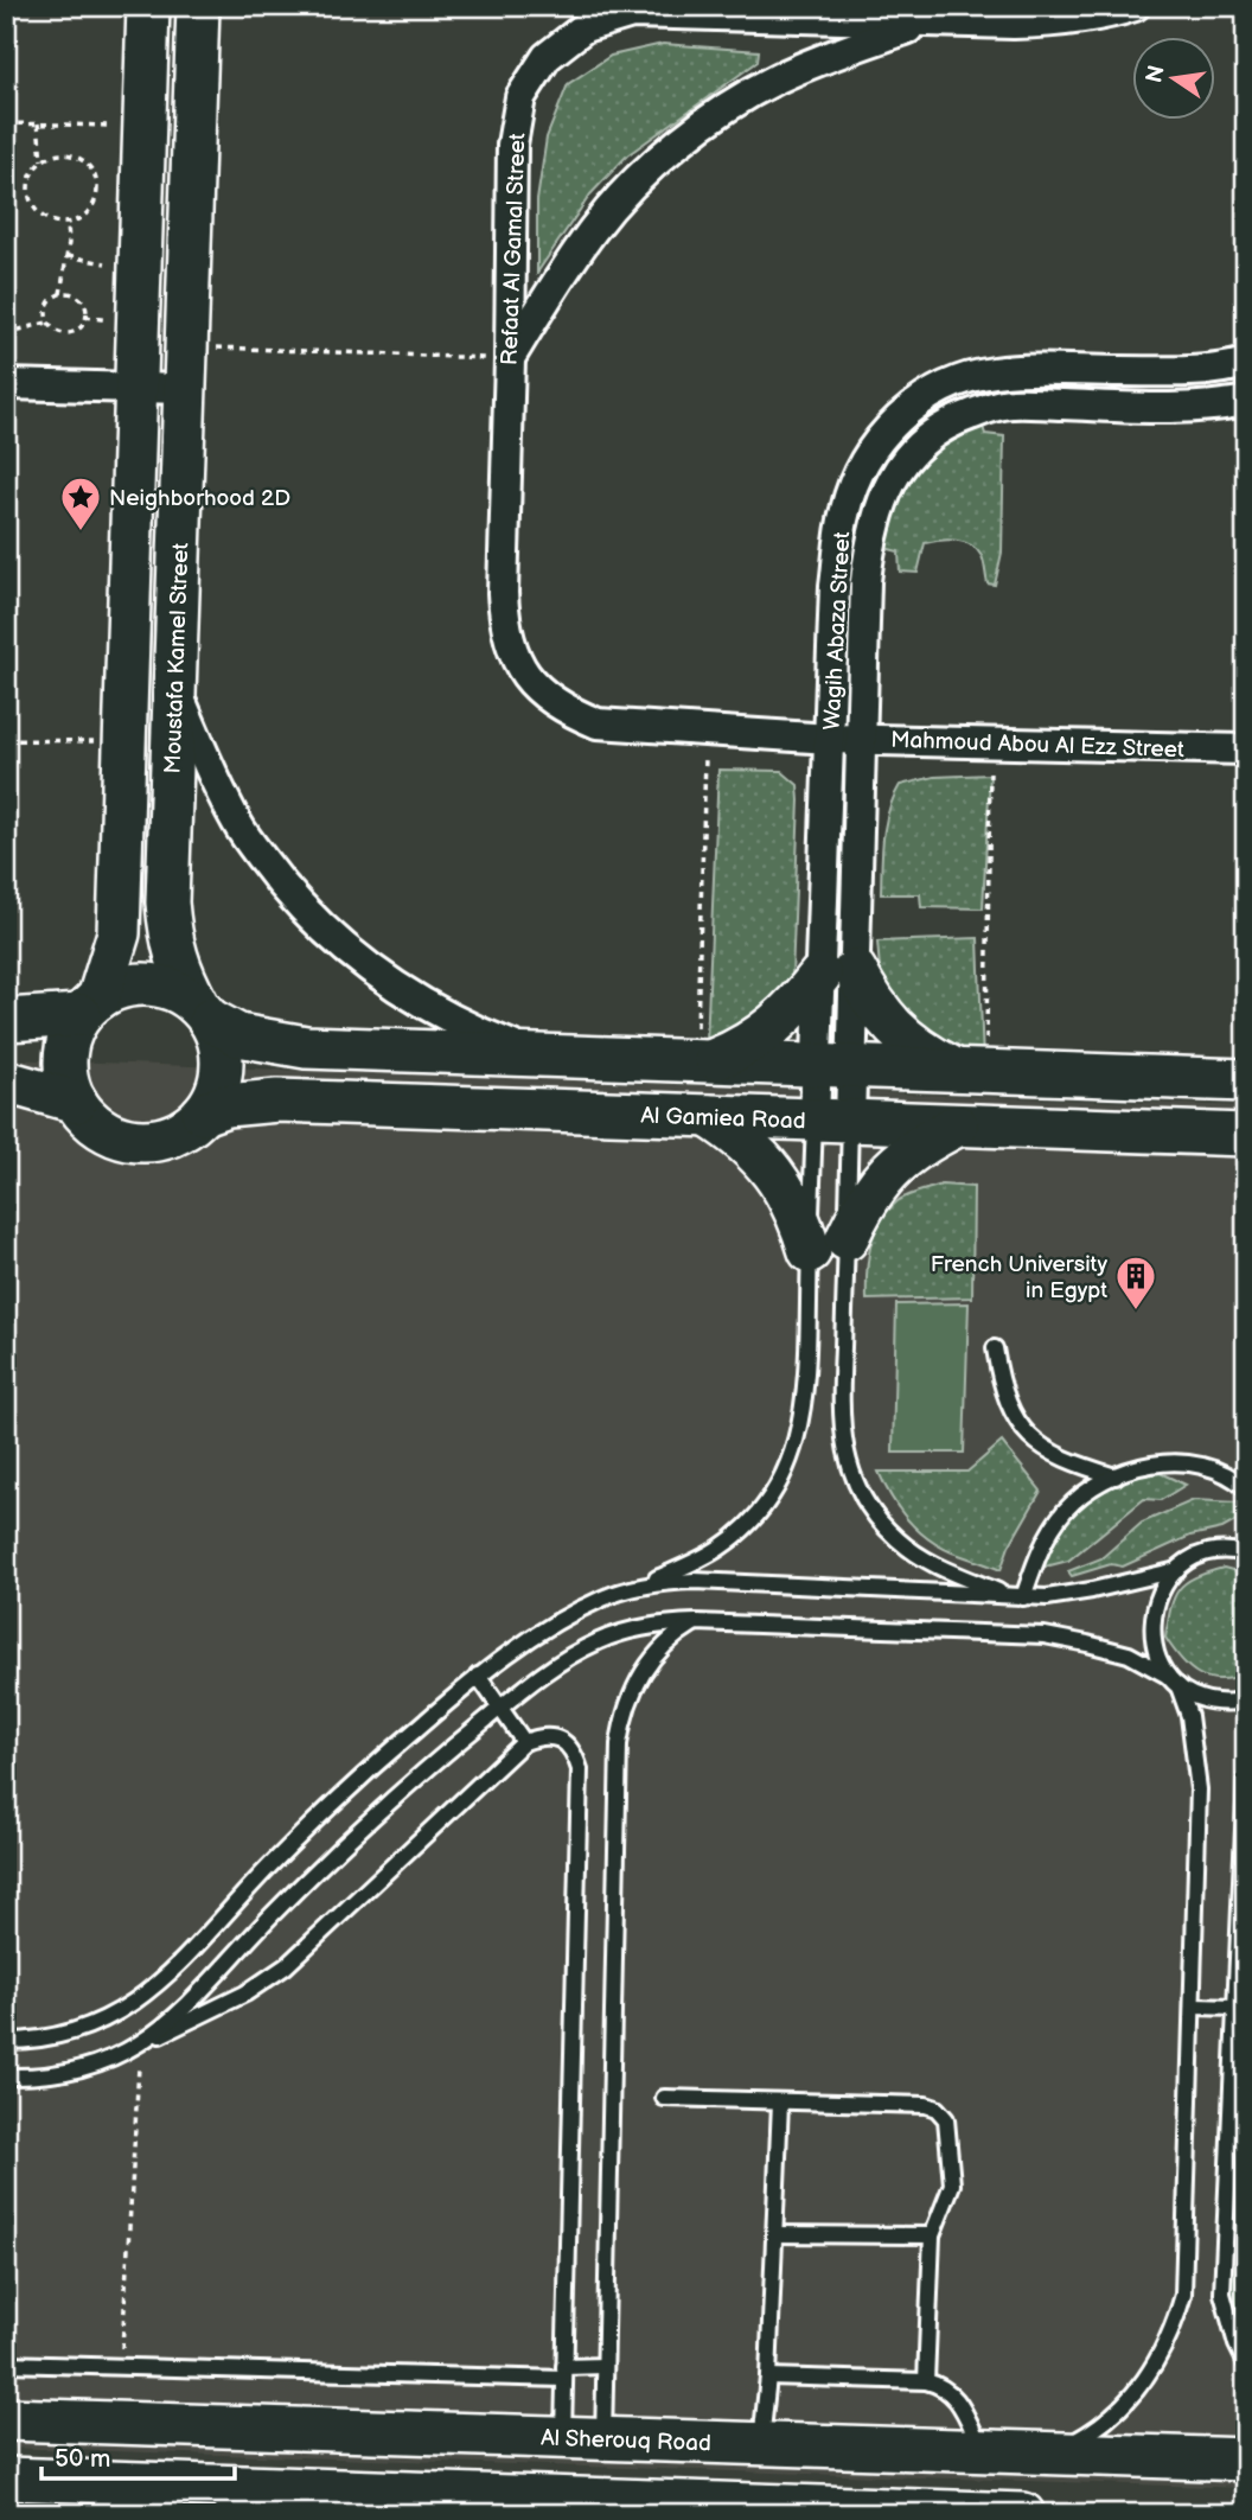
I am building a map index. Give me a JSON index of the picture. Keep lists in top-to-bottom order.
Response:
{
  "streets": {
    "street": [
      "Refaat Al Gamal Street",
      "Wagih Abaza Street",
      "Moustafa Kamel Street",
      "Mahmoud Abou Al Ezz Street",
      "Al Gamiea Road",
      "Al Sherouq Road"
    ]
  },
  "crossings": [
    ["Refaat Al Gamal Street", "Wagih Abaza Street"],
    ["Refaat Al Gamal Street", "Mahmoud Abou Al Ezz Street"],
    ["Wagih Abaza Street", "Mahmoud Abou Al Ezz Street"],
    ["Wagih Abaza Street", "Al Gamiea Road"],
    ["Moustafa Kamel Street", "Al Gamiea Road"]
  ],
  "places": {
    "place": ["Neighborhood 2D"],
    "building": ["French University in Egypt"]
  },
  "scale_bar": "50 m",
  "north": "left"
}
